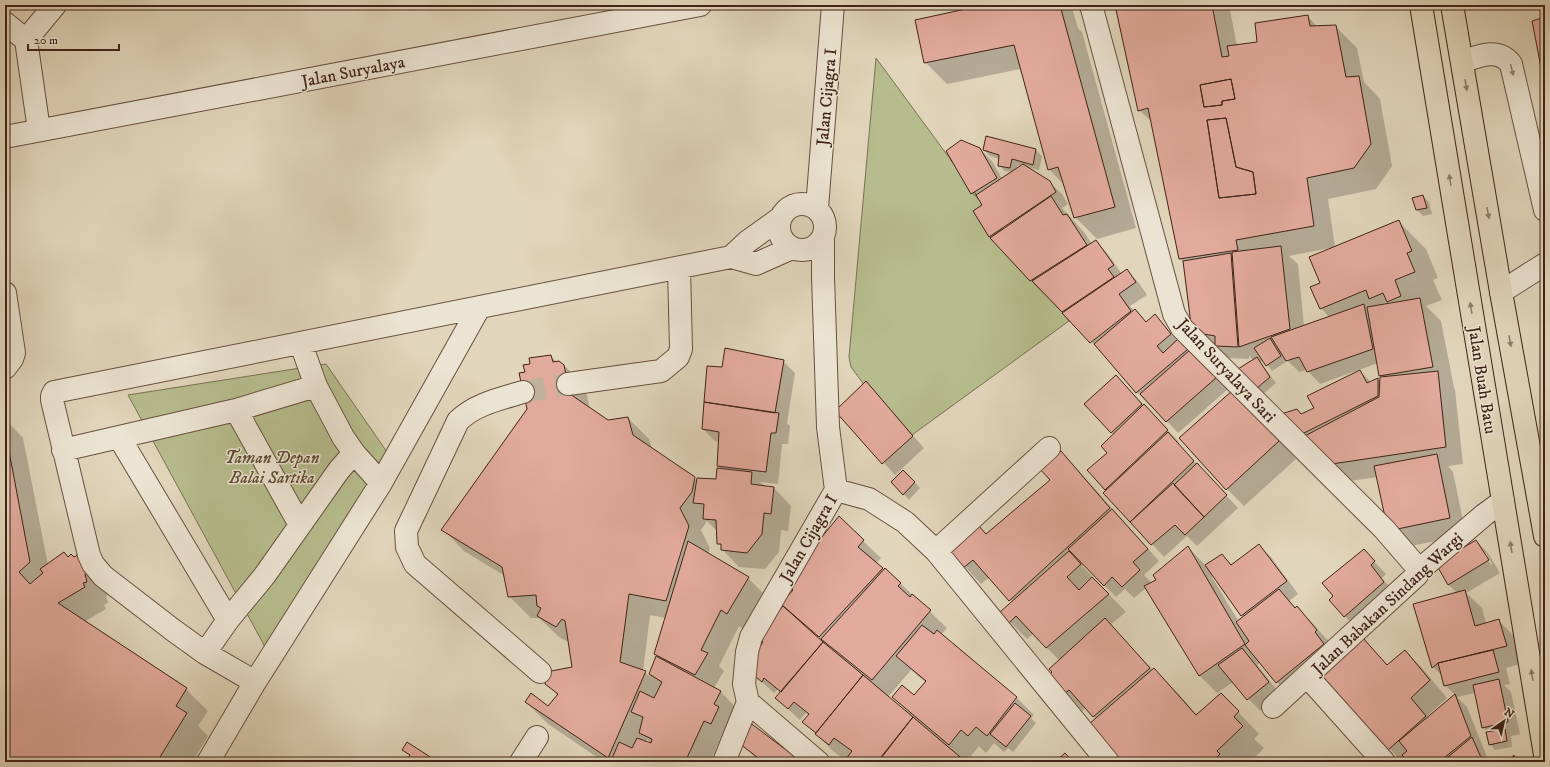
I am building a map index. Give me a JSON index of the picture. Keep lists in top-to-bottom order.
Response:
{
  "streets": {
    "main road": ["Jalan Buah Batu"],
    "street": [
      "Jalan Suryalaya",
      "Jalan Cijagra I",
      "Jalan Suryalaya Sari",
      "Jalan Babakan Sindang Wargi"
    ]
  },
  "crossings": [
    ["Jalan Suryalaya Sari", "Jalan Babakan Sindang Wargi"],
    ["Jalan Buah Batu", "Jalan Babakan Sindang Wargi"]
  ],
  "parks": ["Taman Depan Balai Sartika"],
  "scale_bar": "20 m",
  "north": "top right"
}
